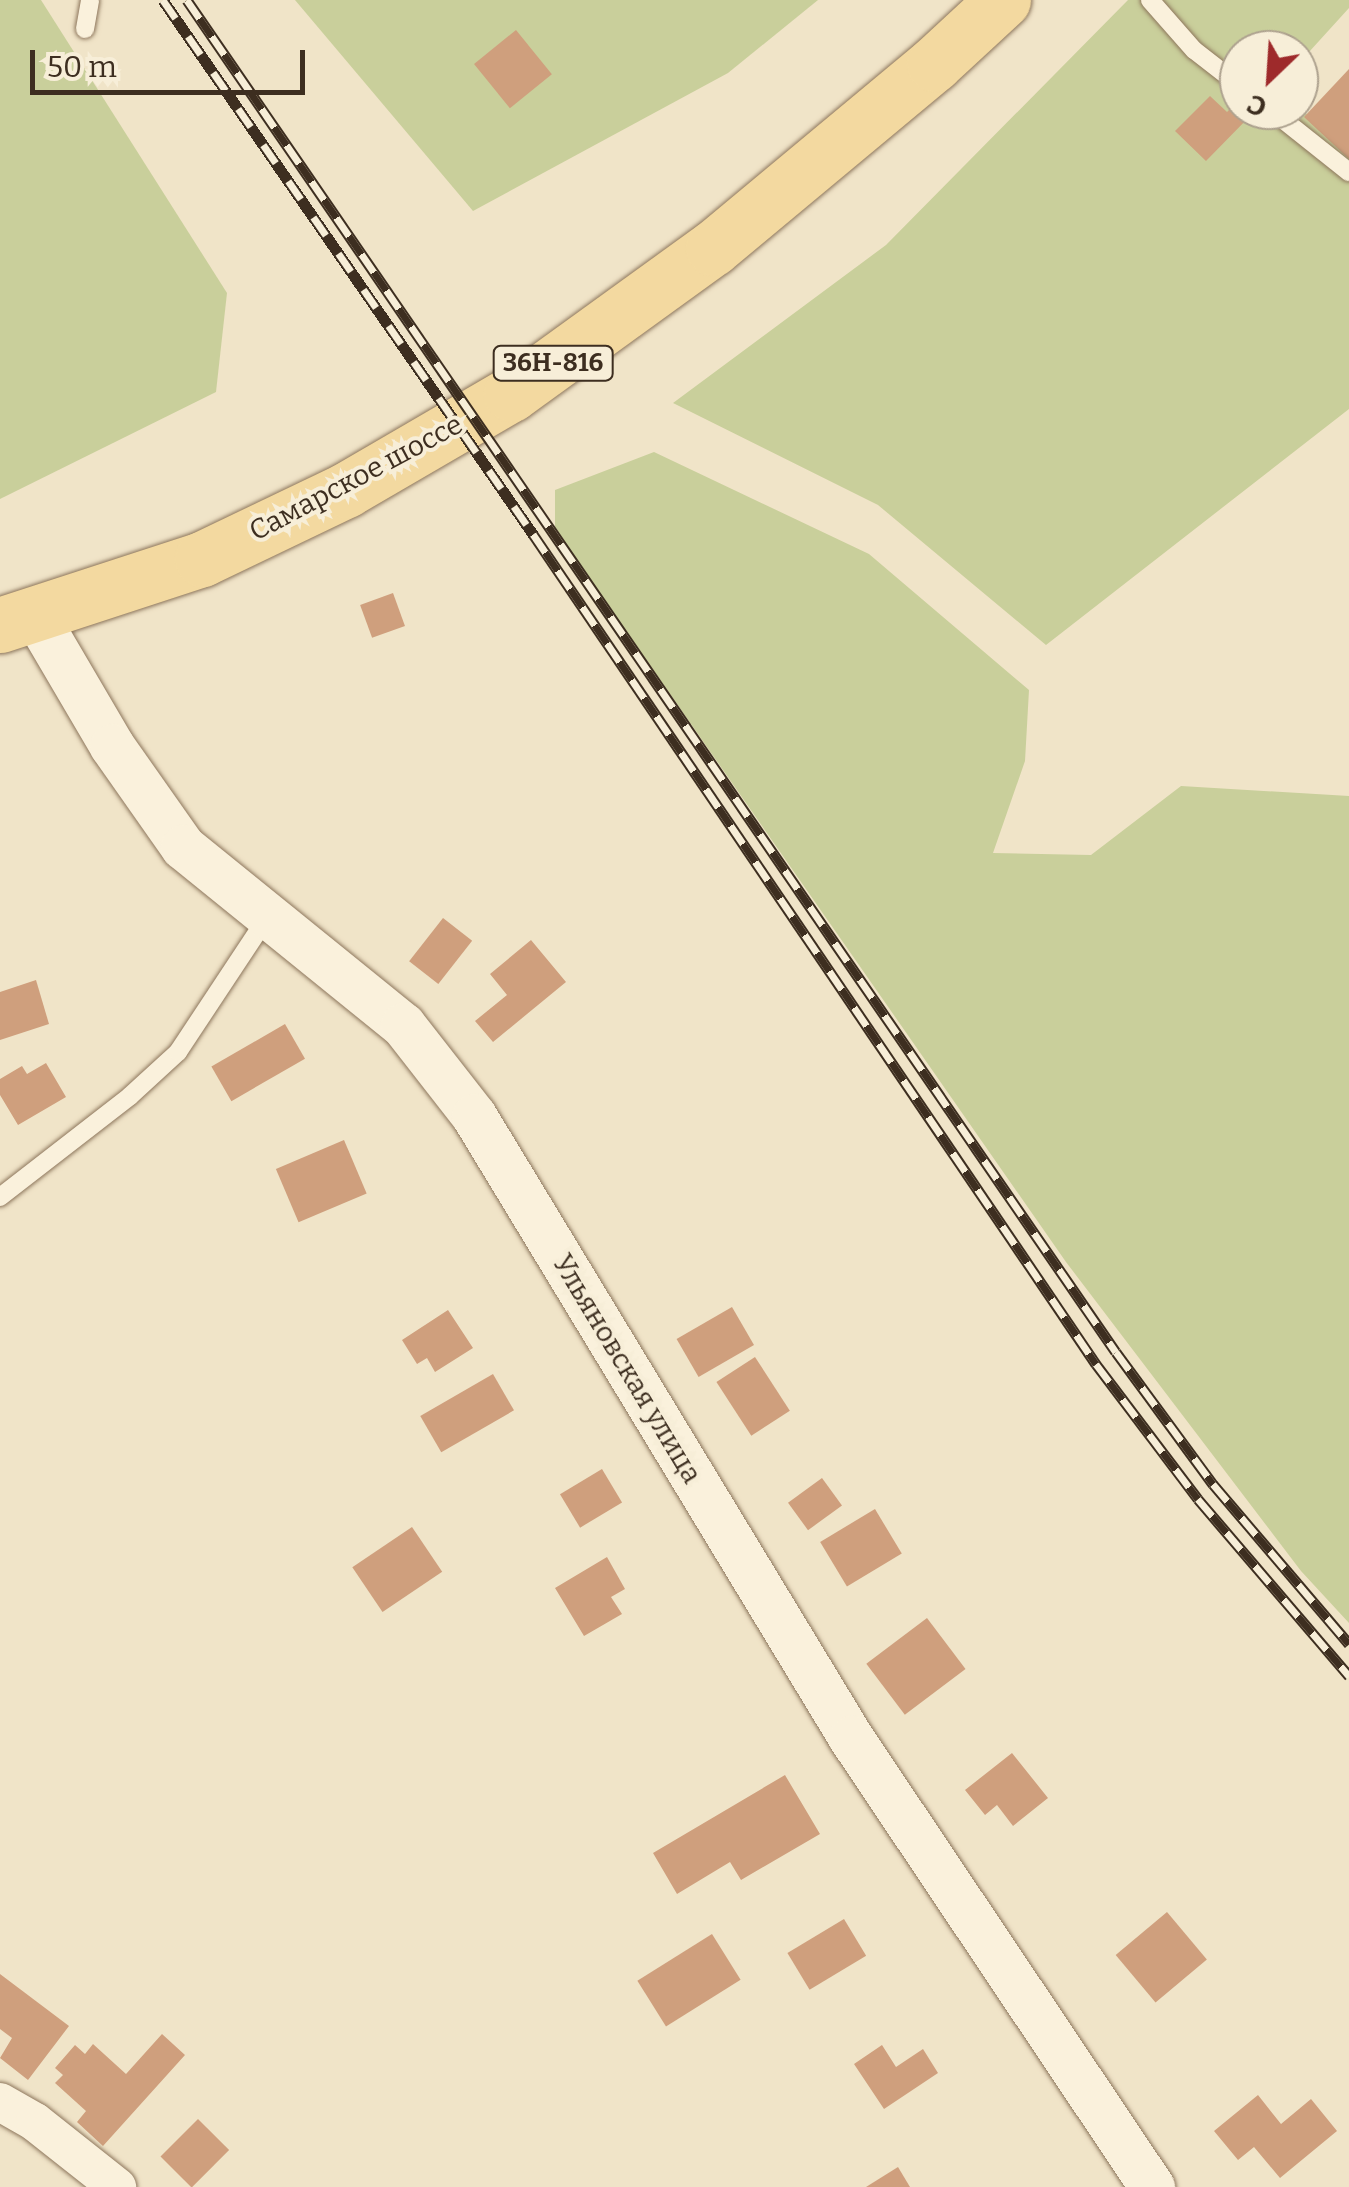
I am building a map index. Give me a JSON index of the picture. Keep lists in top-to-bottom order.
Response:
{
  "streets": {
    "main road": ["36Н-816", "Самарское шоссе"],
    "street": ["Ульяновская улица"]
  },
  "crossings": [
    ["Самарское шоссе", "Ульяновская улица"]
  ],
  "scale_bar": "50 m",
  "north": "bottom left"
}
